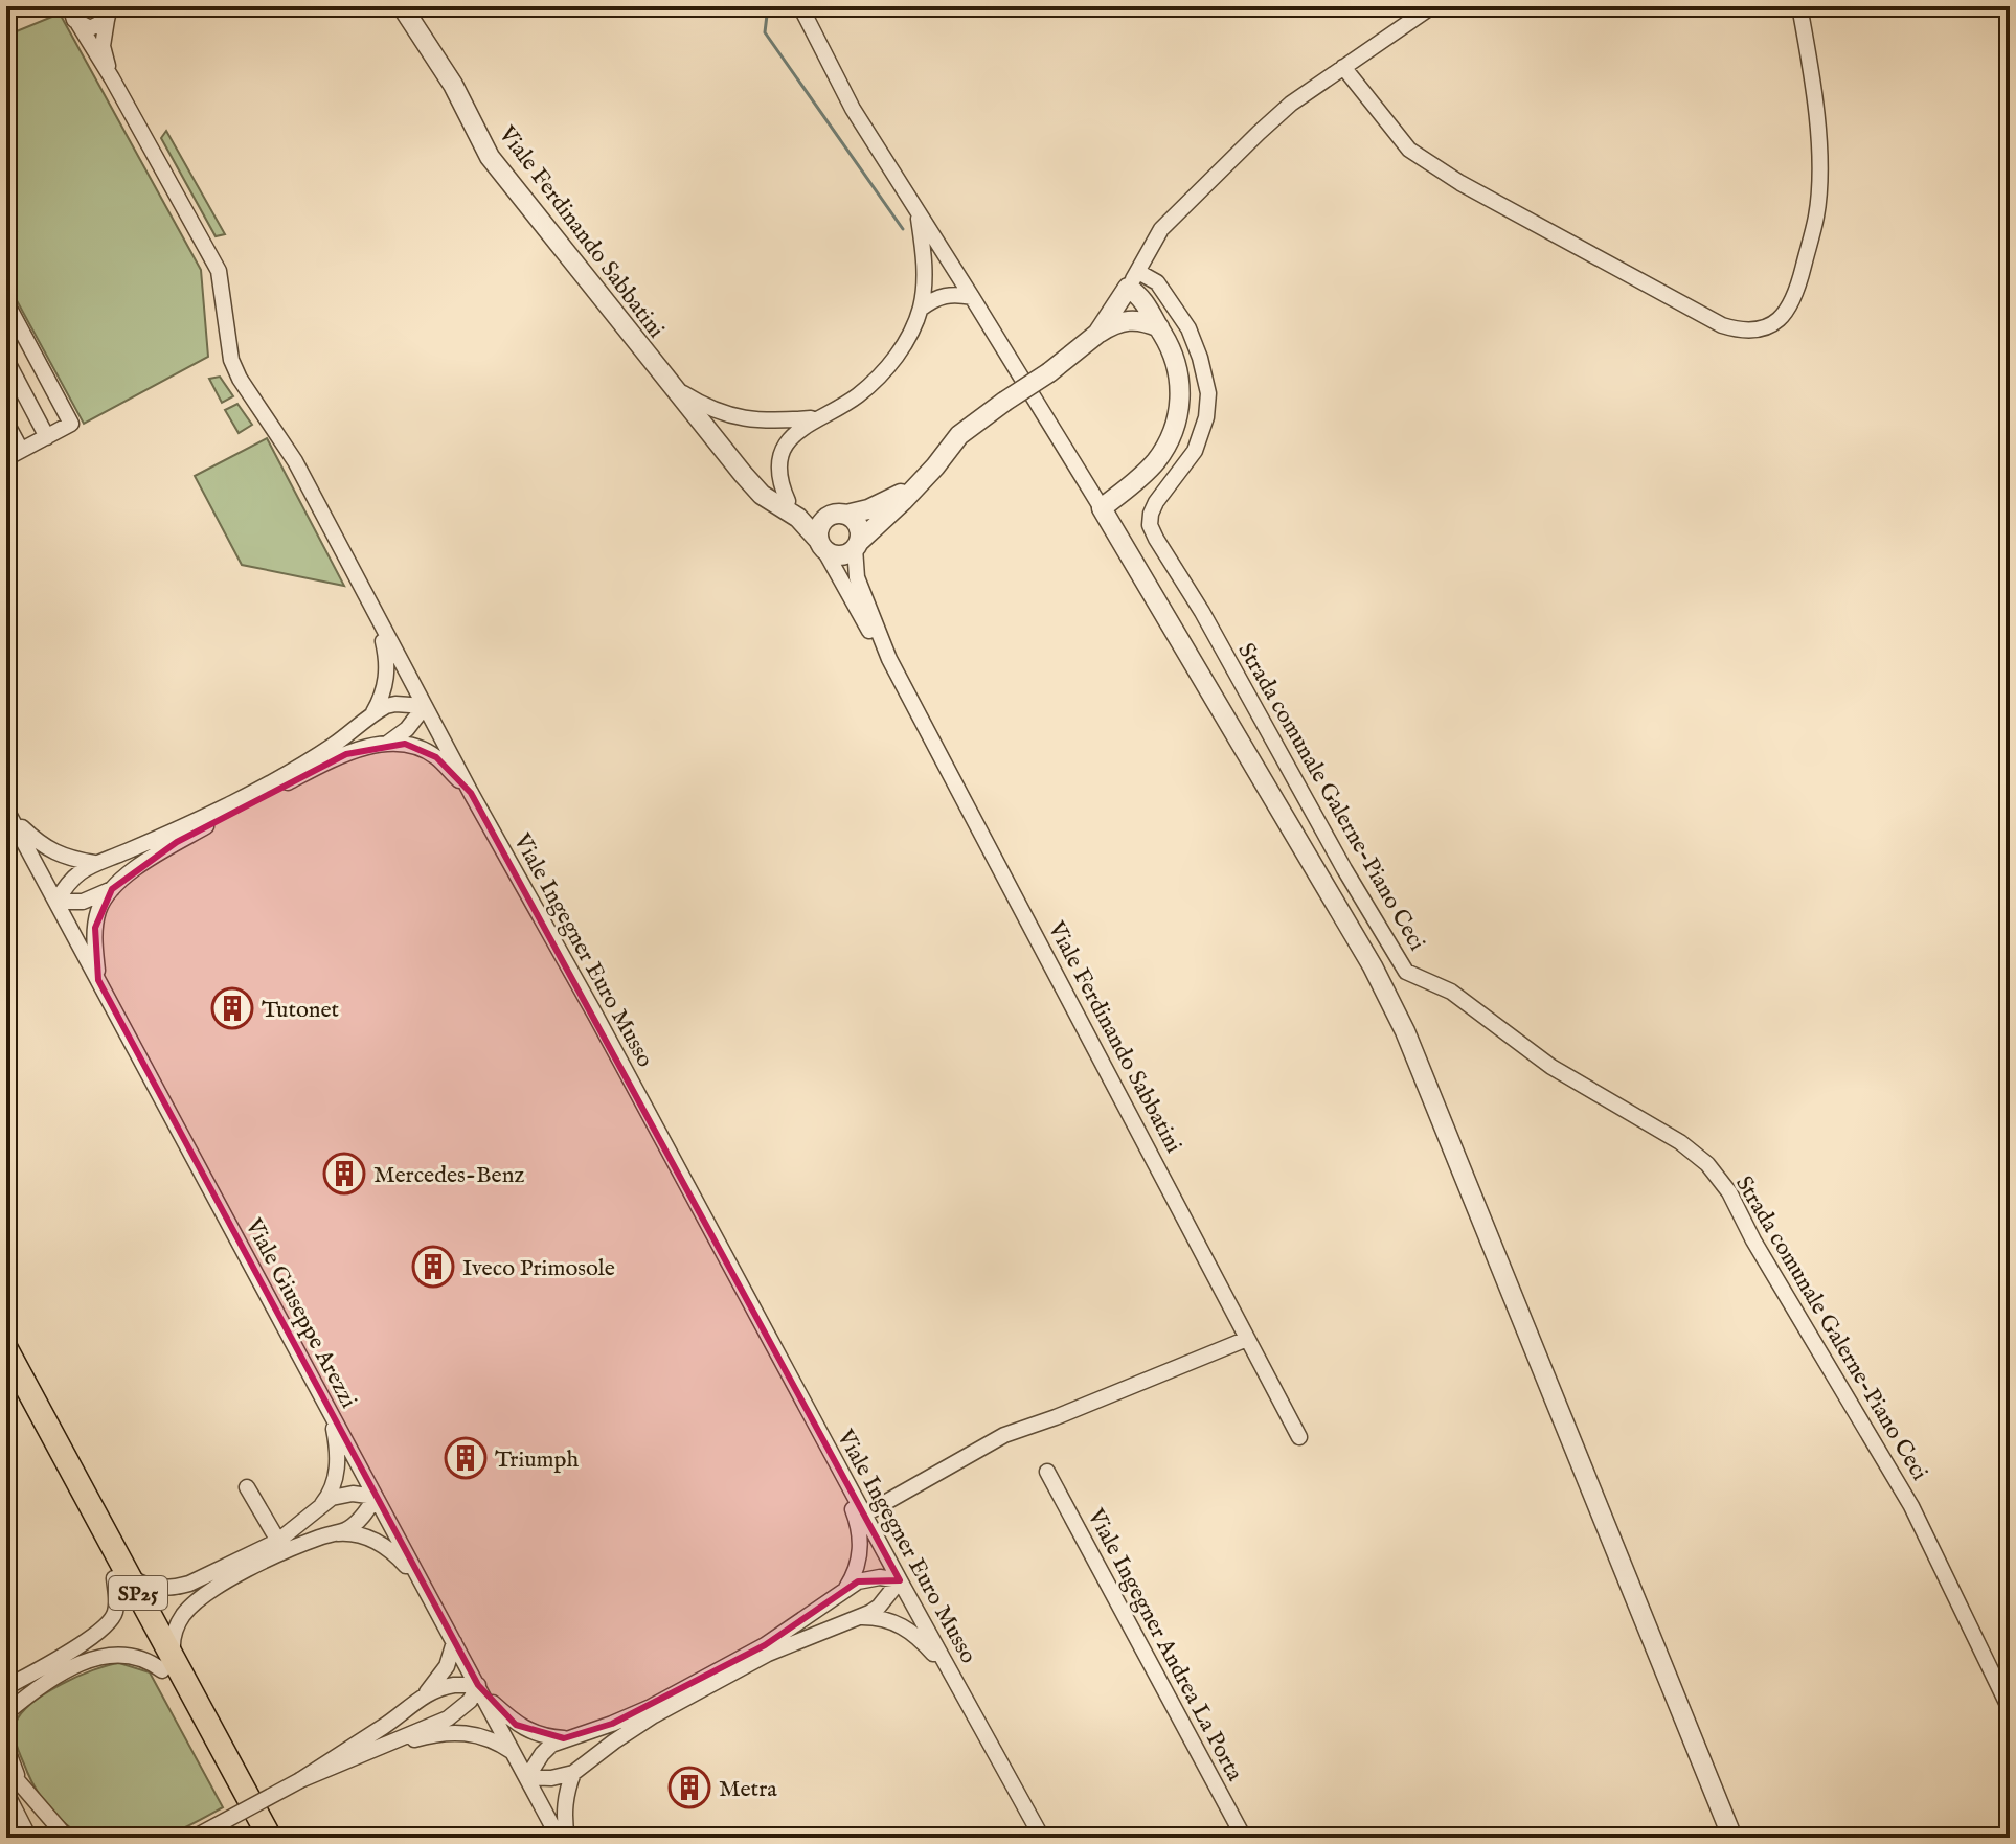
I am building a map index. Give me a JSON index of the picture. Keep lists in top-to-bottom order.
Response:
{
  "streets": {
    "main road": ["SP25"],
    "street": [
      "Viale Ferdinando Sabbatini",
      "Strada comunale Galerne-Piano Ceci",
      "Viale Ingegner Euro Musso",
      "Viale Giuseppe Arezzi",
      "Viale Ingegner Andrea La Porta"
    ]
  },
  "places": {
    "building": [
      "Tutonet",
      "Mercedes-Benz",
      "Iveco Primosole",
      "Triumph",
      "Metra"
    ]
  }
}
